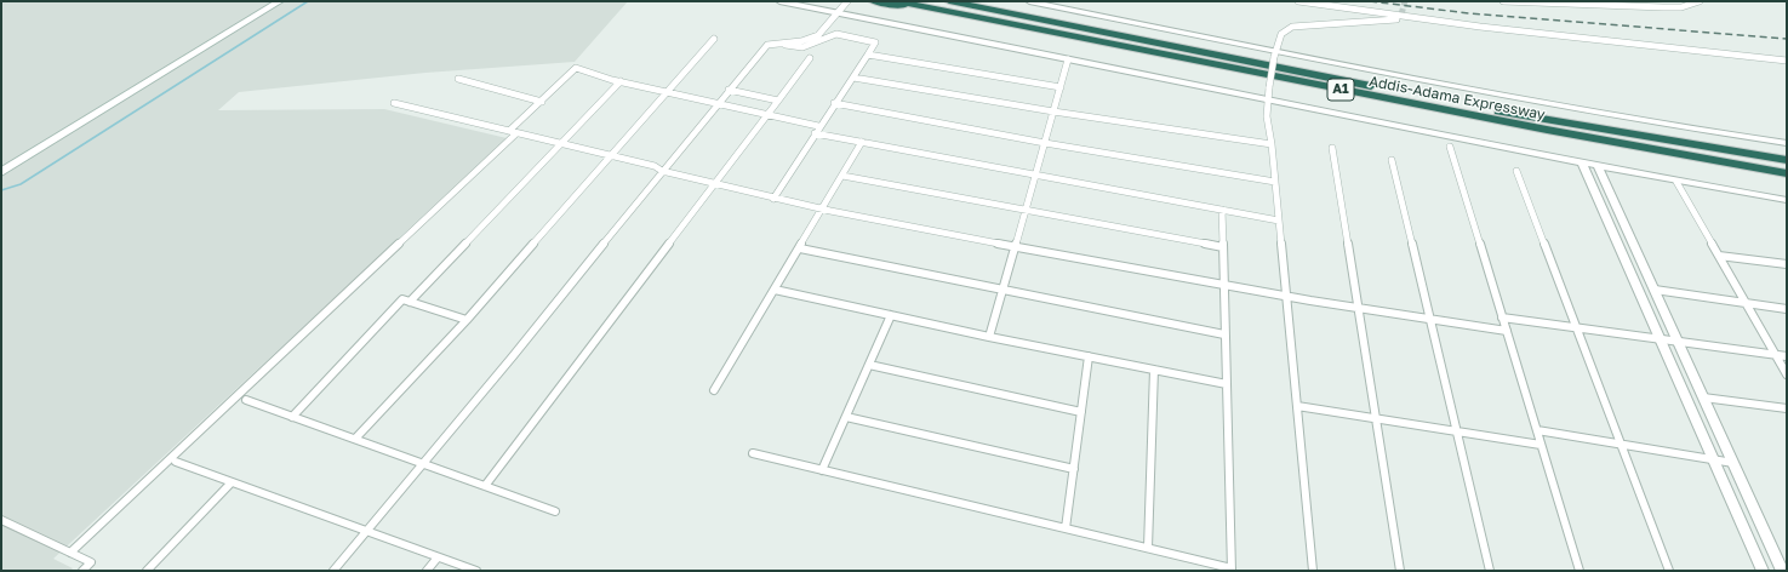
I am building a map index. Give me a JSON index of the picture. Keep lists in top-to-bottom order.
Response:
{
  "streets": {
    "highway": ["A1", "Addis-Adama Expressway"]
  }
}
